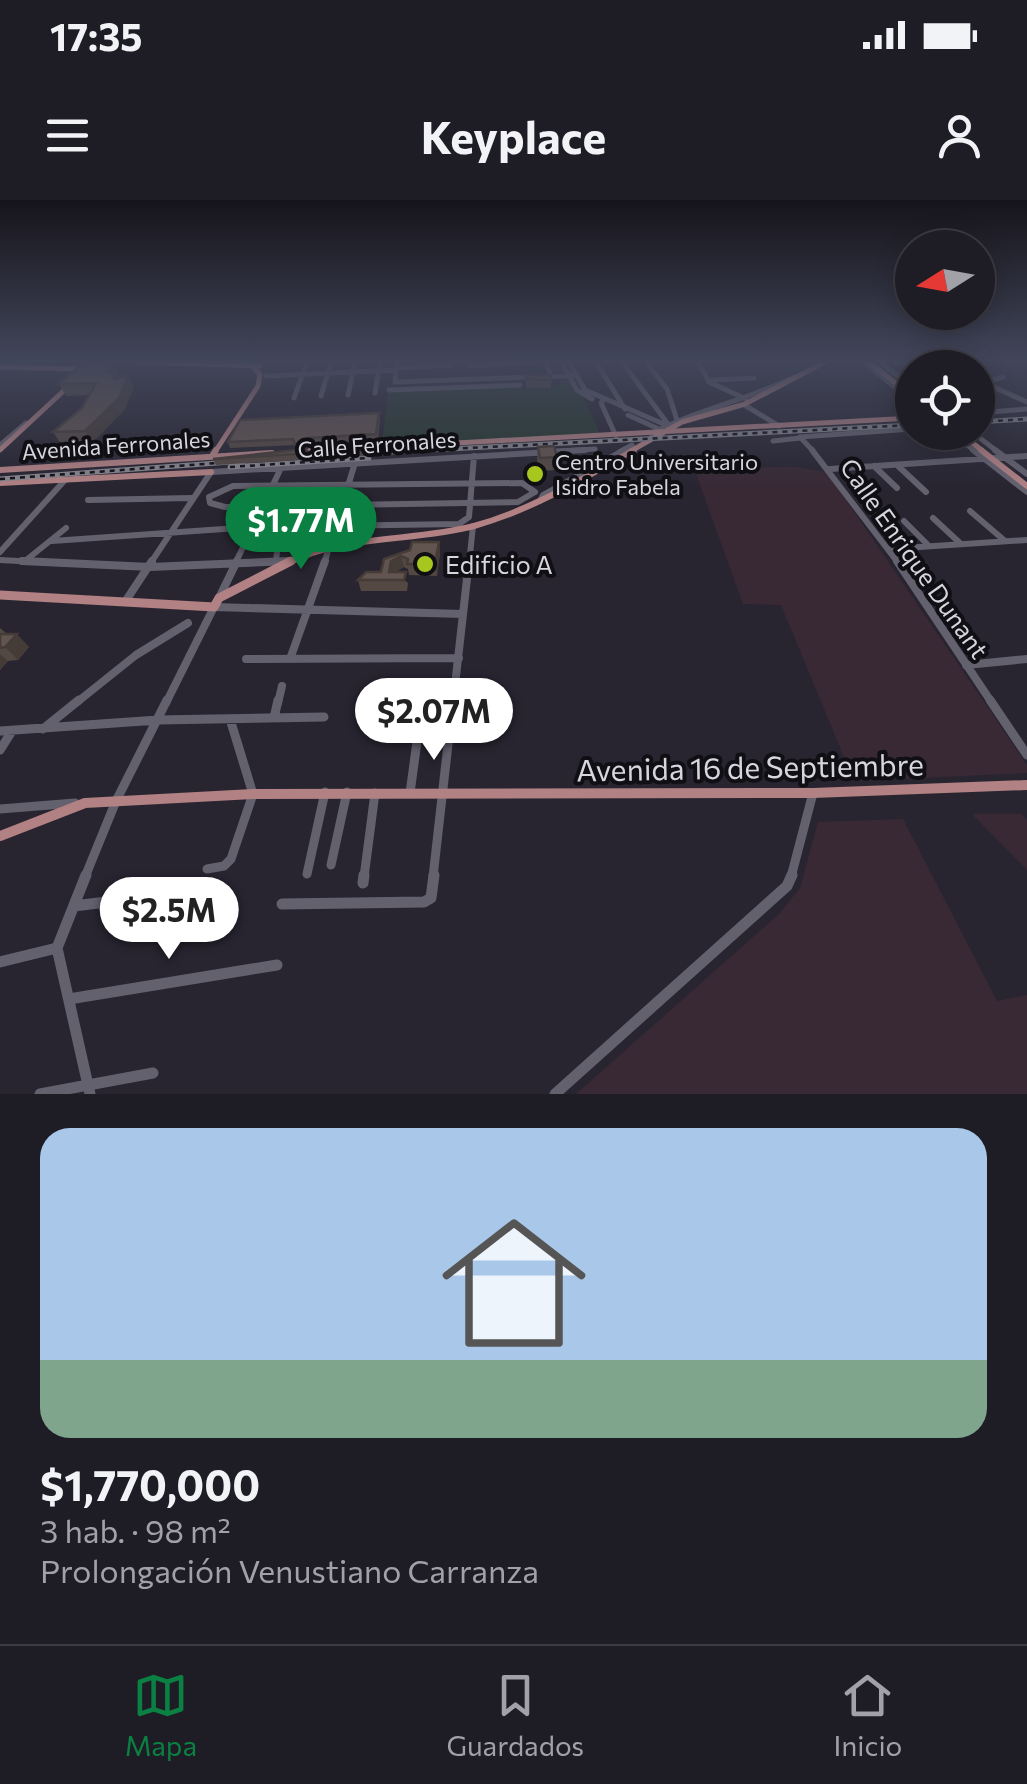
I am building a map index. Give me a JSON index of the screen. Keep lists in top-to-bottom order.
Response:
{
  "streets": {
    "main road": ["Avenida Ferronales", "Avenida 16 de Septiembre"],
    "street": ["Calle Ferronales", "Calle Enrique Dunant"]
  },
  "crossings": [
    ["Calle Ferronales", "Avenida Ferronales"]
  ],
  "places": ["Centro Universitario Isidro Fabela", "Edificio A"],
  "north": "left",
  "page": {
    "status": "17:35",
    "header": "Keyplace",
    "price": ["$1.77M", "$2.07M", "$2.5M"],
    "list": [
      {
        "name": "$1,770,000",
        "note": "3 hab. · 98 m² · Prolongación Venustiano Carranza"
      }
    ],
    "tabs": ["Mapa", "Guardados", "Inicio"]
  }
}
